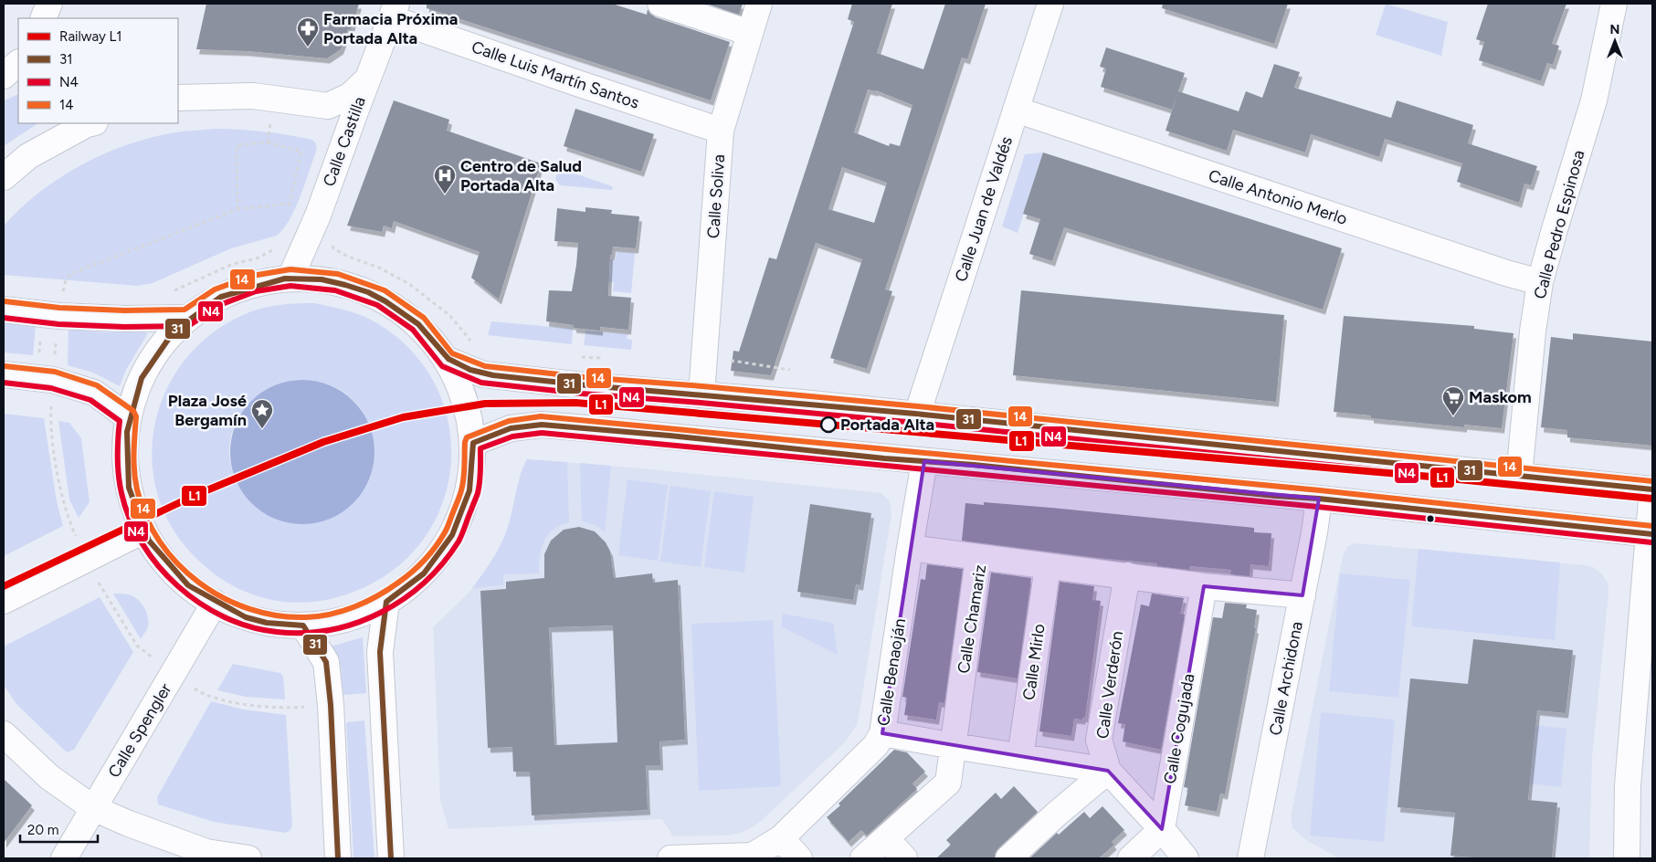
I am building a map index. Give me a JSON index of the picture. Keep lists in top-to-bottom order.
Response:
{
  "streets": {
    "street": [
      "Calle Luis Martín Santos",
      "Calle Castilla",
      "Calle Soliva",
      "Calle Antonio Merlo",
      "Calle Juan de Valdés",
      "Calle Pedro Espinosa",
      "Calle Chamariz",
      "Calle Mirlo",
      "Calle Benaoján",
      "Calle Archidona",
      "Calle Verderón",
      "Calle Cogujada",
      "Calle Spengler"
    ]
  },
  "crossings": [
    ["Calle Luis Martín Santos", "Calle Castilla"],
    ["Calle Luis Martín Santos", "Calle Soliva"],
    ["Calle Antonio Merlo", "Calle Juan de Valdés"],
    ["Calle Antonio Merlo", "Calle Pedro Espinosa"],
    ["Calle Chamariz", "Calle Mirlo"],
    ["Calle Chamariz", "Calle Archidona"],
    ["Calle Chamariz", "Calle Verderón"],
    ["Calle Chamariz", "Calle Cogujada"]
  ],
  "places": {
    "pharmacy": ["Farmacia Próxima Portada Alta"],
    "hospital": ["Centro de Salud Portada Alta"],
    "supermarket": ["Maskom"],
    "other": ["Portada Alta"],
    "place": ["Plaza José Bergamín"]
  },
  "lines": [
    "transit line 14",
    "transit line 31",
    "transit line N4",
    "rail line L1"
  ],
  "legend": [
    "Railway L1",
    "31",
    "N4",
    "14"
  ],
  "scale_bar": "20 m",
  "north": "top"
}
